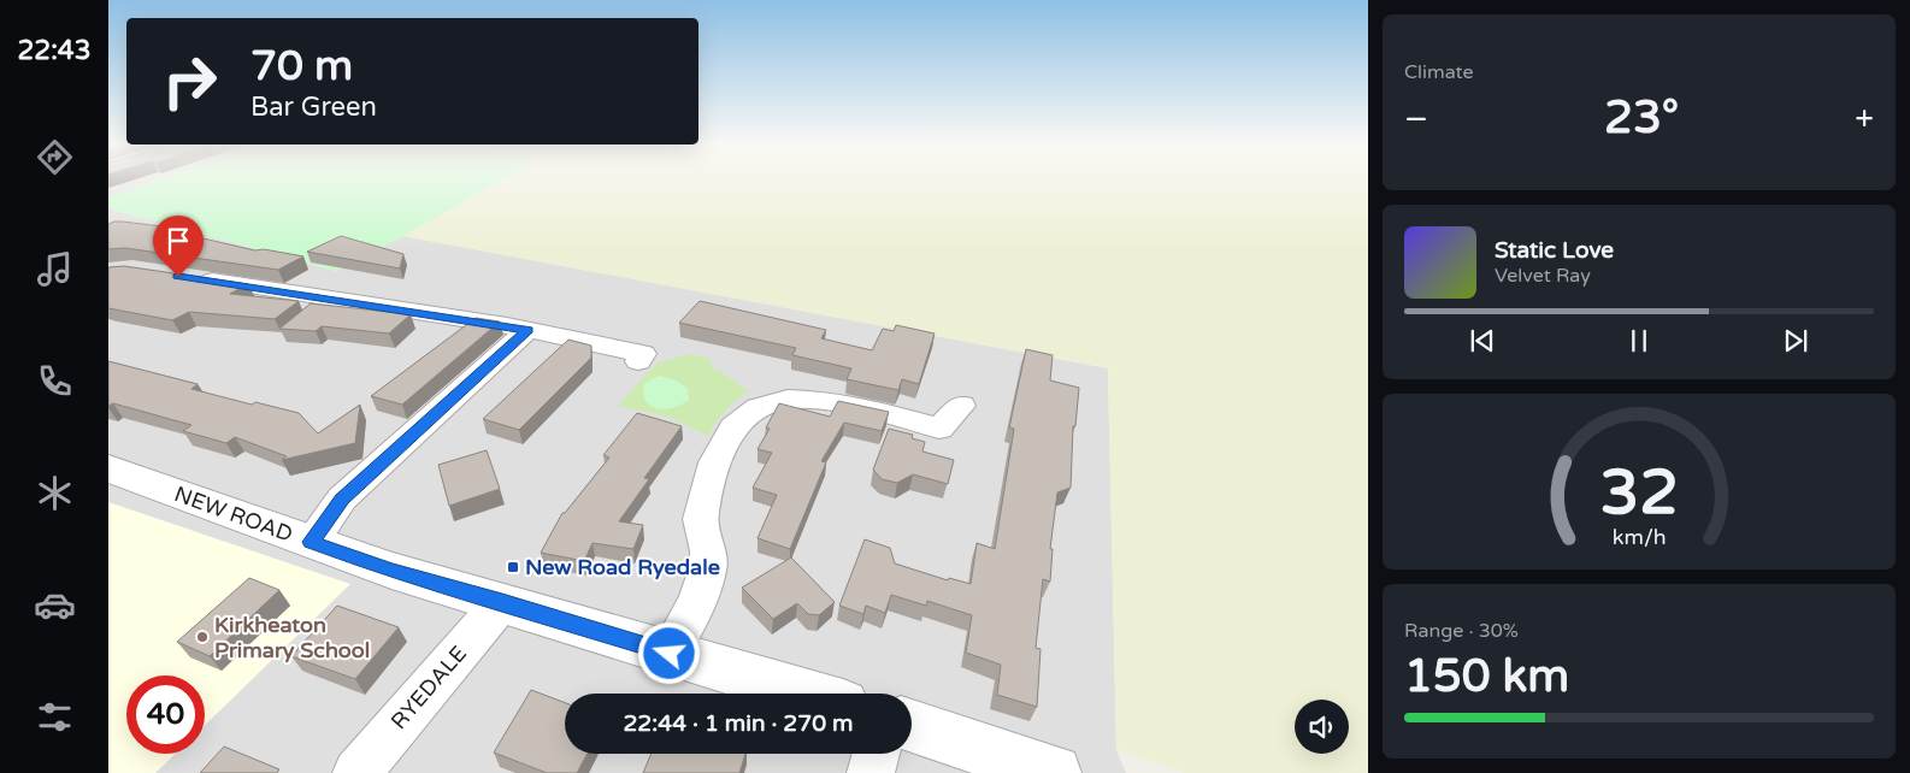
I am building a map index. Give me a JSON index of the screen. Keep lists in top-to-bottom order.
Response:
{
  "streets": {
    "street": ["NEW ROAD", "RYEDALE"]
  },
  "crossings": [
    ["NEW ROAD", "RYEDALE"]
  ],
  "places": {
    "transit": ["New Road Ryedale"],
    "other": ["Kirkheaton Primary School"]
  },
  "page": {
    "tabs": "22:43",
    "tile": [
      "Climate",
      ["Range · 30%", "150 km"]
    ],
    "turn": ["70 m", "Bar Green"],
    "heat": ["−", "23°", "+"],
    "song": ["Static Love", "Velvet Ray"],
    "limit": "40",
    "trip": "22:44 · 1 min · 270 m",
    "gauge": ["32", "km/h"]
  }
}
